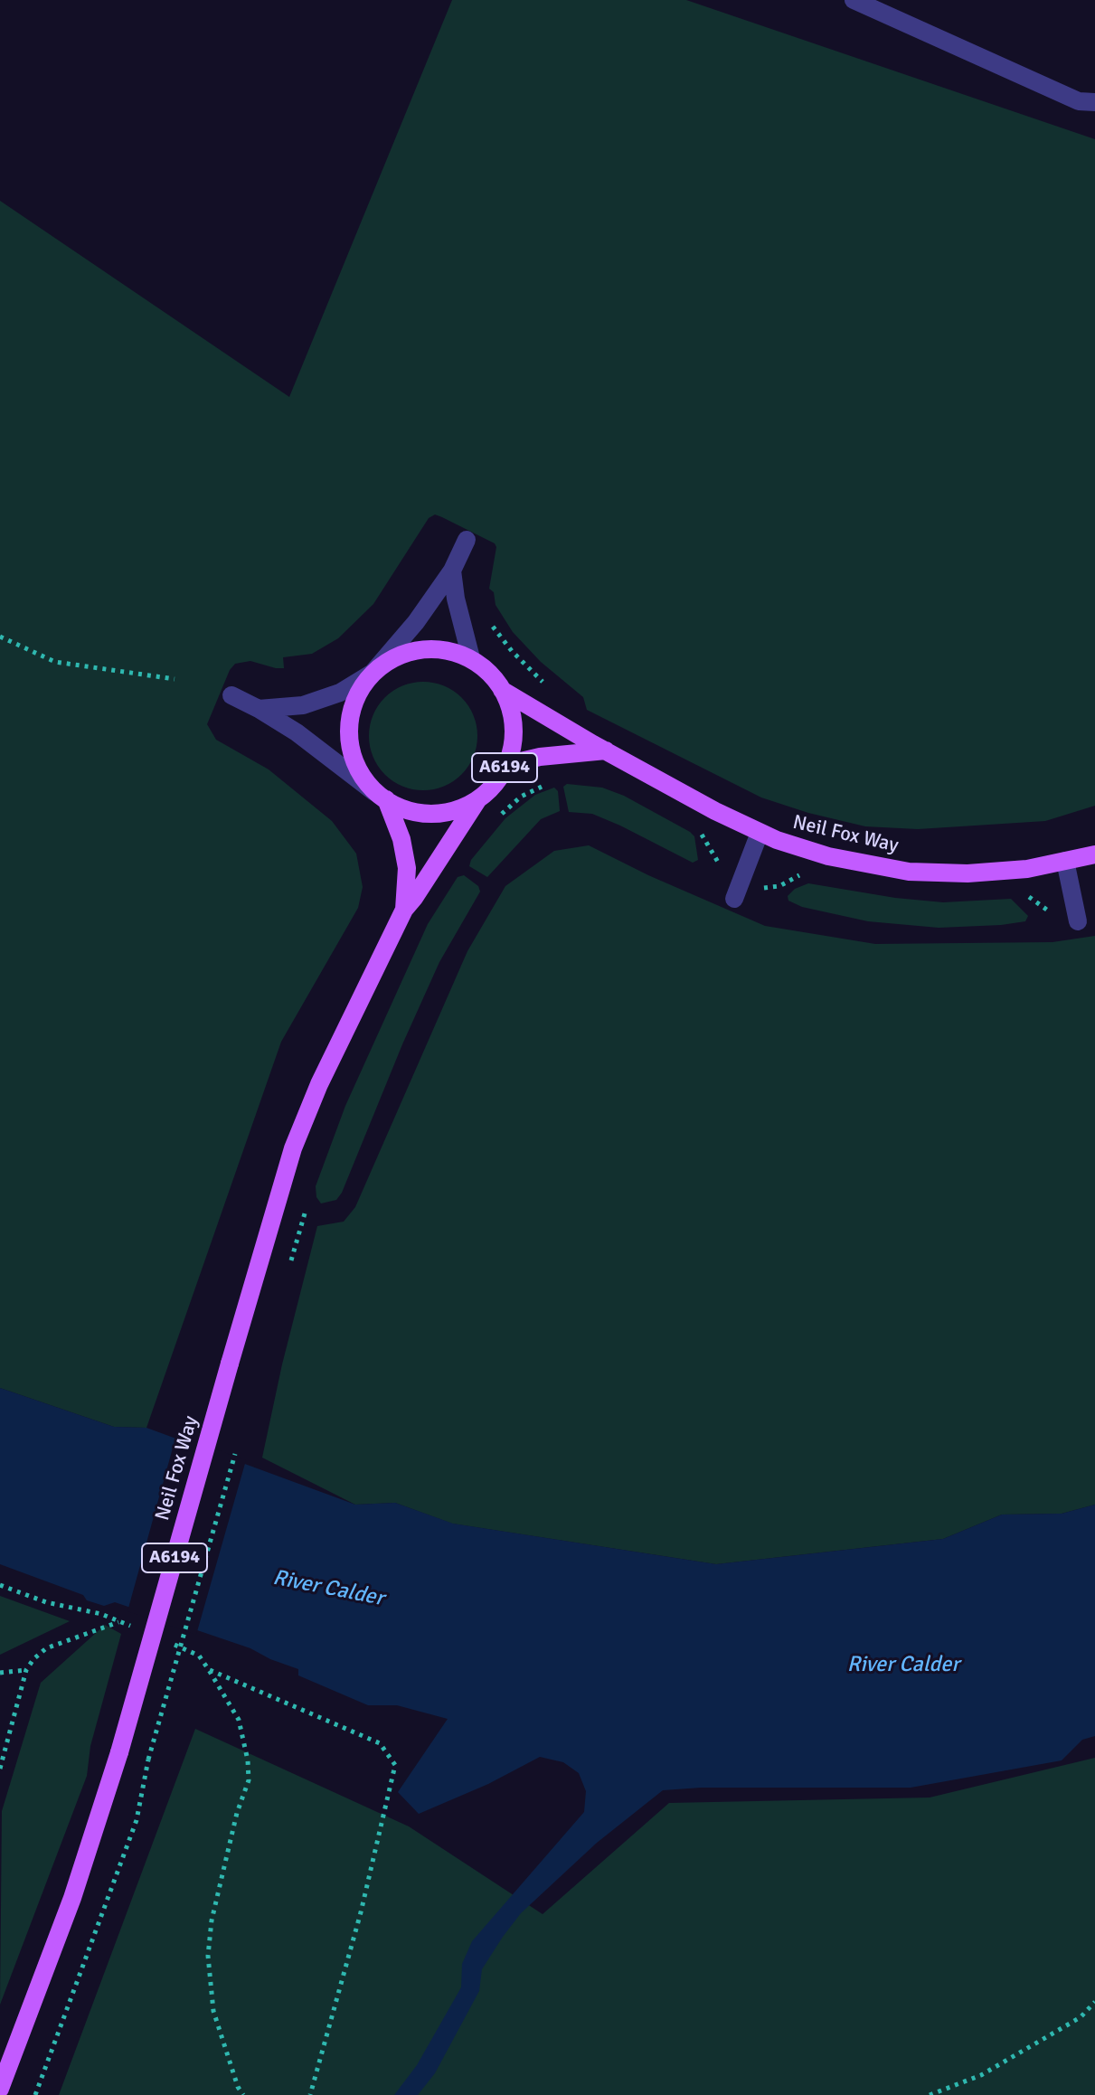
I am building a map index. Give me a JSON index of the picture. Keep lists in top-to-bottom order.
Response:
{
  "streets": {
    "main road": ["A6194", "Neil Fox Way"]
  },
  "crossings": [
    ["A6194", "Neil Fox Way"]
  ],
  "water": ["River Calder"]
}
